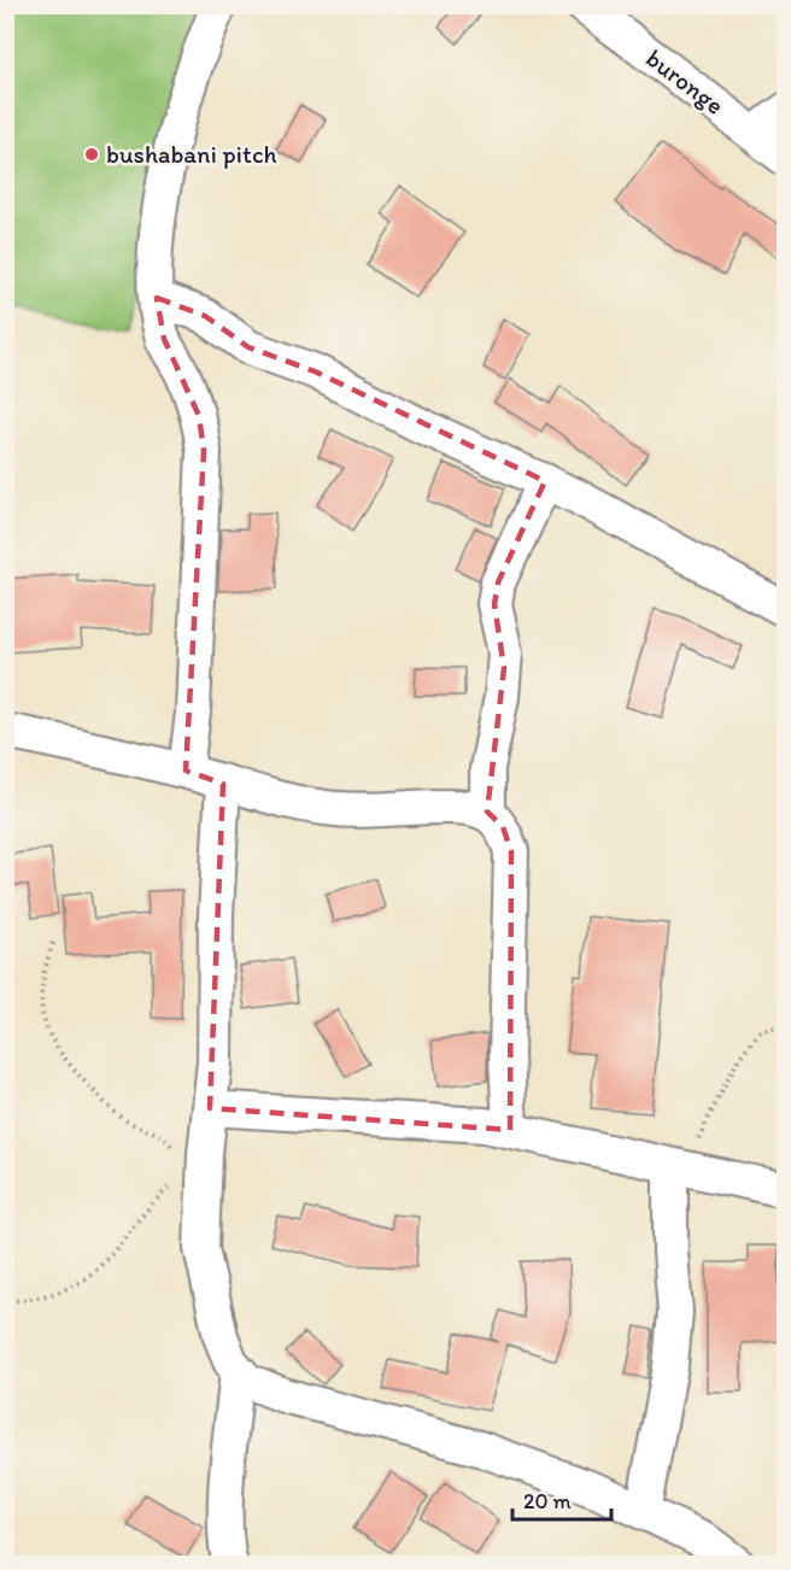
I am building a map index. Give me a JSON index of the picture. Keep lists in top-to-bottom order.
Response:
{
  "streets": {
    "street": ["buronge"]
  },
  "places": ["bushabani pitch"],
  "scale_bar": "20 m"
}
